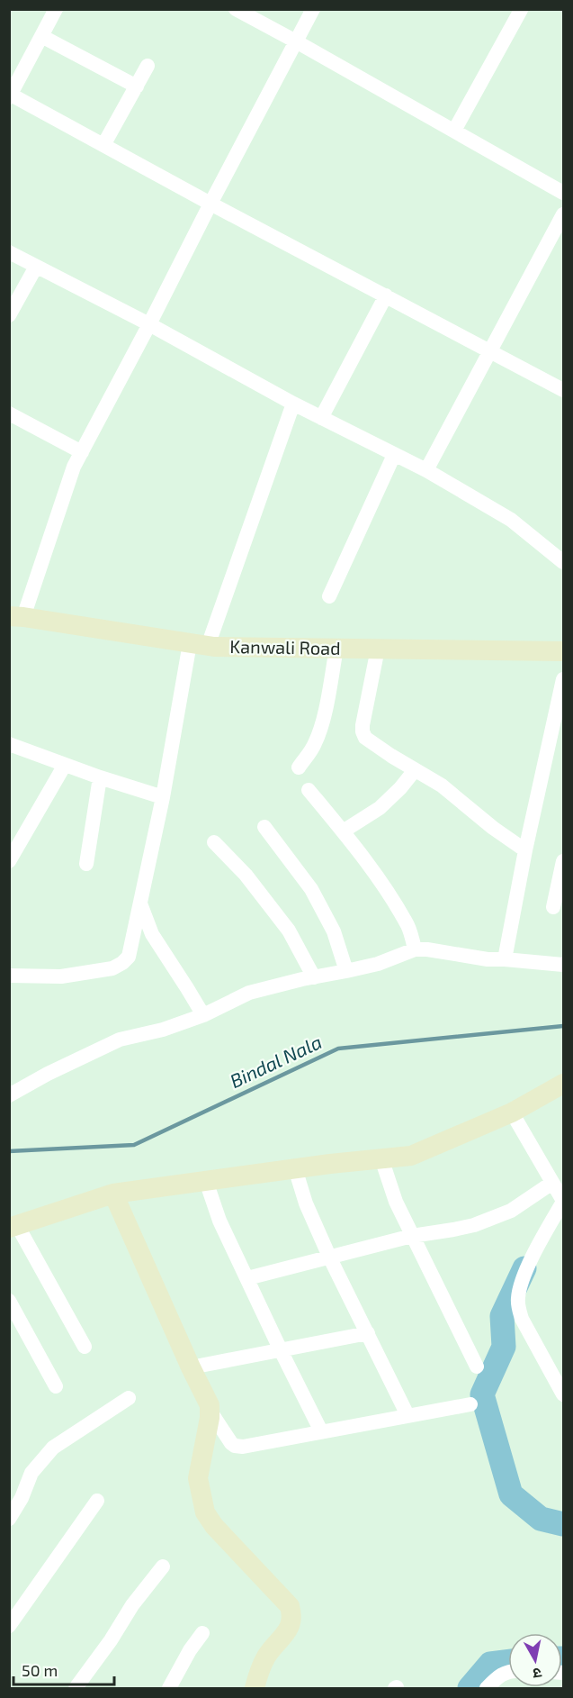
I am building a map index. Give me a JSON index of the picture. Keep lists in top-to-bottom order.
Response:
{
  "streets": {
    "street": ["Kanwali Road"]
  },
  "water": ["Bindal Nala"],
  "scale_bar": "50 m",
  "north": "bottom"
}
